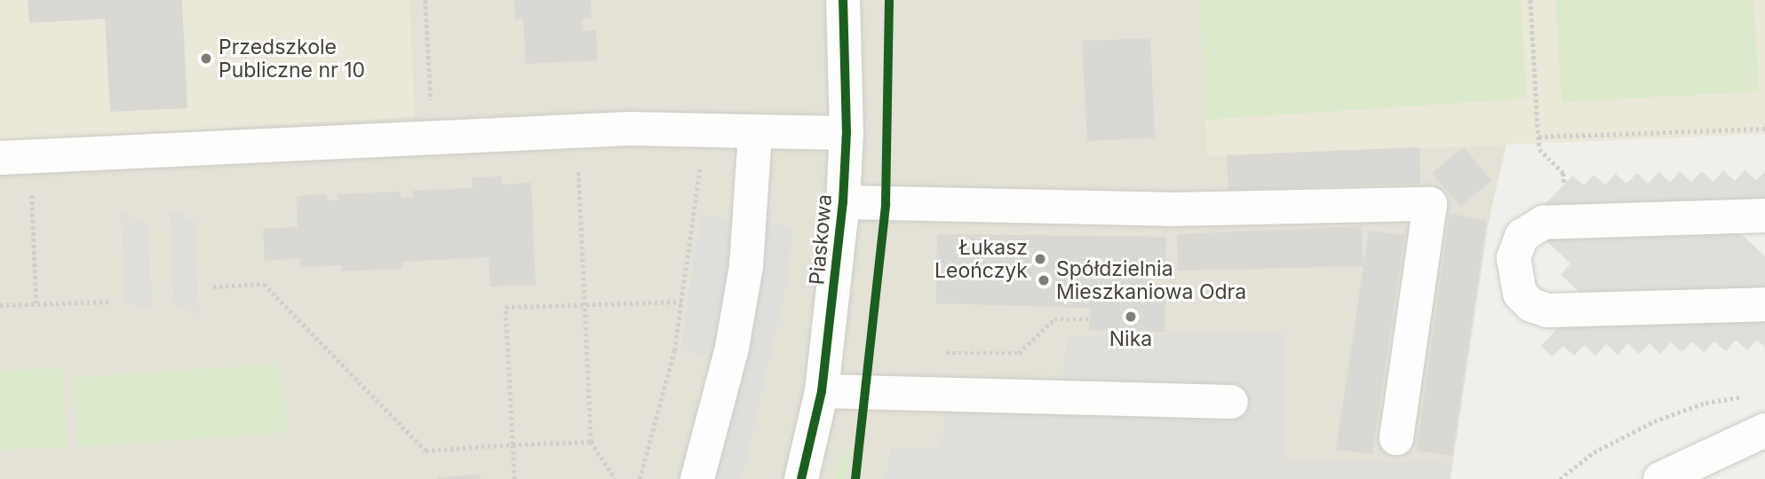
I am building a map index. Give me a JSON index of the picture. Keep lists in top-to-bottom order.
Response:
{
  "streets": {
    "street": ["Piaskowa"]
  },
  "places": [
    "Przedszkole Publiczne nr 10",
    "Łukasz Leończyk",
    "Spółdzielnia Mieszkaniowa Odra",
    "Nika"
  ]
}
